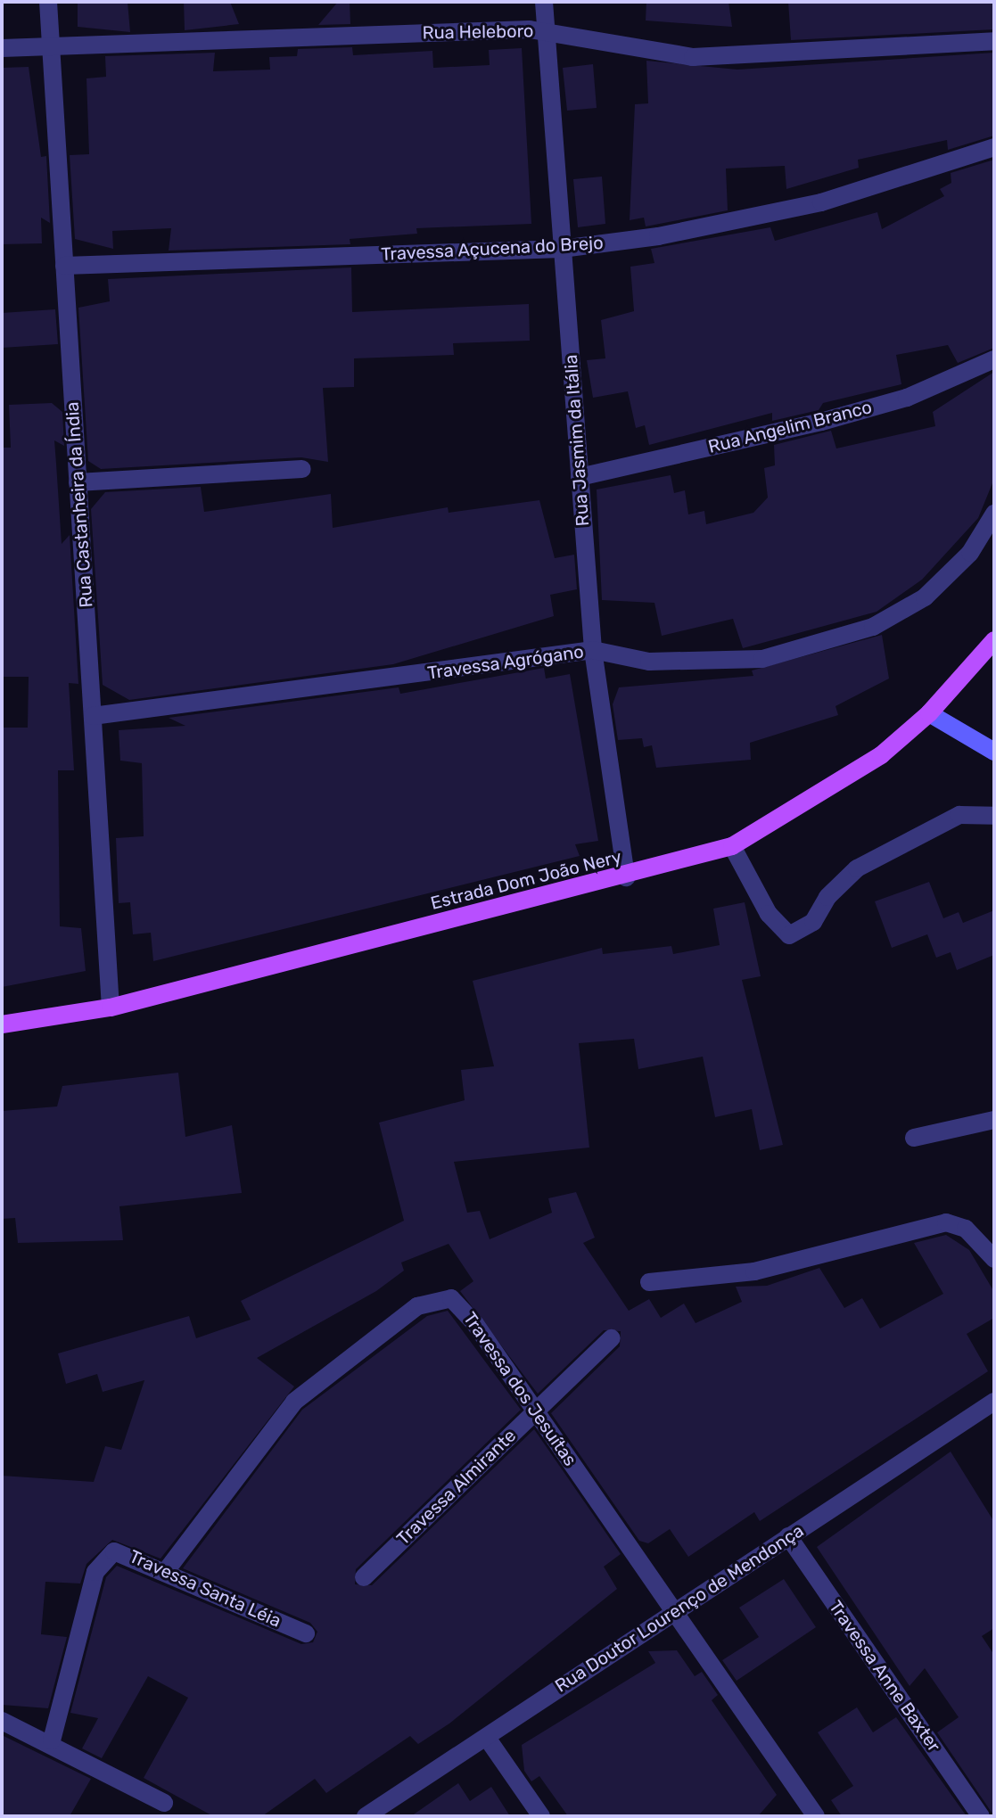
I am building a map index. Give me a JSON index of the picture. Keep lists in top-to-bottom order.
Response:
{
  "streets": {
    "main road": ["Estrada Dom João Nery"],
    "street": [
      "Rua Heleboro",
      "Travessa Açucena do Brejo",
      "Rua Angelim Branco",
      "Rua Jasmim da Itália",
      "Rua Castanheira da Índia",
      "Travessa Agrógano",
      "Travessa dos Jesuítas",
      "Travessa Almirante",
      "Travessa Santa Léia",
      "Rua Doutor Lourenço de Mendonça",
      "Travessa Anne Baxter"
    ]
  },
  "crossings": [
    ["Rua Heleboro", "Rua Jasmim da Itália"],
    ["Rua Heleboro", "Rua Castanheira da Índia"],
    ["Travessa Açucena do Brejo", "Rua Jasmim da Itália"],
    ["Travessa Açucena do Brejo", "Rua Castanheira da Índia"],
    ["Rua Angelim Branco", "Rua Jasmim da Itália"],
    ["Rua Jasmim da Itália", "Travessa Agrógano"],
    ["Rua Jasmim da Itália", "Estrada Dom João Nery"],
    ["Rua Castanheira da Índia", "Travessa Agrógano"],
    ["Rua Castanheira da Índia", "Estrada Dom João Nery"],
    ["Travessa dos Jesuítas", "Travessa Almirante"],
    ["Travessa dos Jesuítas", "Travessa Santa Léia"],
    ["Travessa dos Jesuítas", "Rua Doutor Lourenço de Mendonça"],
    ["Rua Doutor Lourenço de Mendonça", "Travessa Anne Baxter"]
  ]
}
